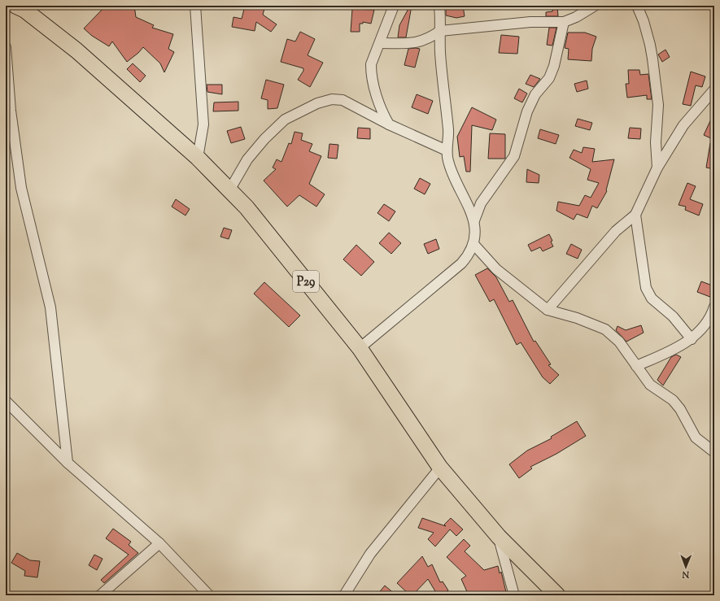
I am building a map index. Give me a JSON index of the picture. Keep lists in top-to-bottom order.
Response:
{
  "streets": {
    "main road": ["P29"]
  },
  "north": "bottom"
}
